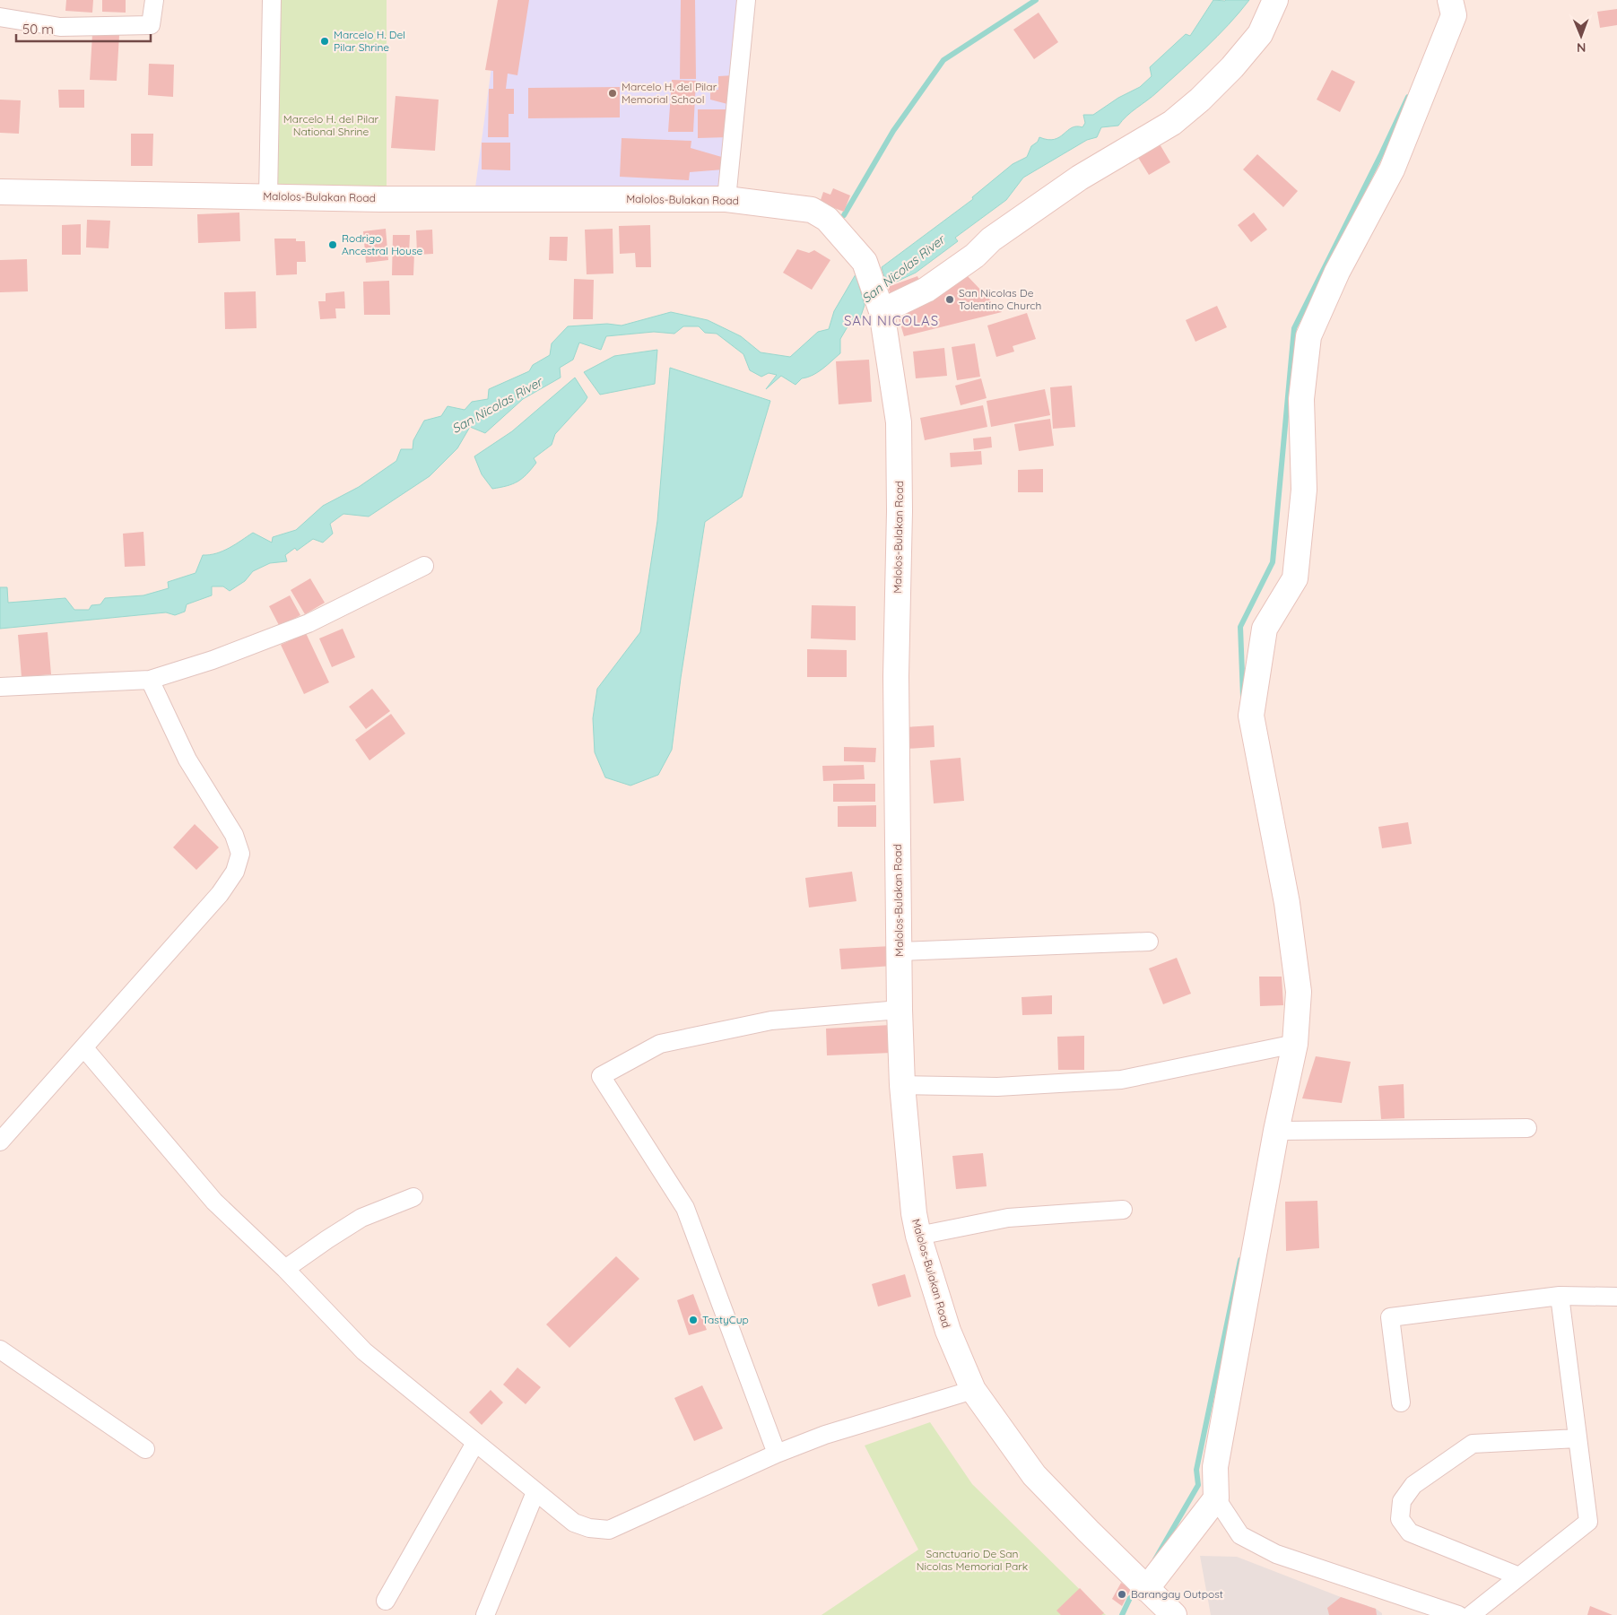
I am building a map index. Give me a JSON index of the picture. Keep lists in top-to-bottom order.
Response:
{
  "streets": {
    "main road": ["Malolos-Bulakan Road"]
  },
  "districts": ["SAN NICOLAS"],
  "water": ["San Nicolas River"],
  "parks": ["Marcelo H. del Pilar National Shrine", "Sanctuario De San Nicolas Memorial Park"],
  "places": [
    "Marcelo H. Del Pilar Shrine",
    "Marcelo H. del Pilar Memorial School",
    "Rodrigo Ancestral House",
    "San Nicolas De Tolentino Church",
    "TastyCup",
    "Barangay Outpost"
  ],
  "scale_bar": "50 m",
  "north": "bottom"
}
